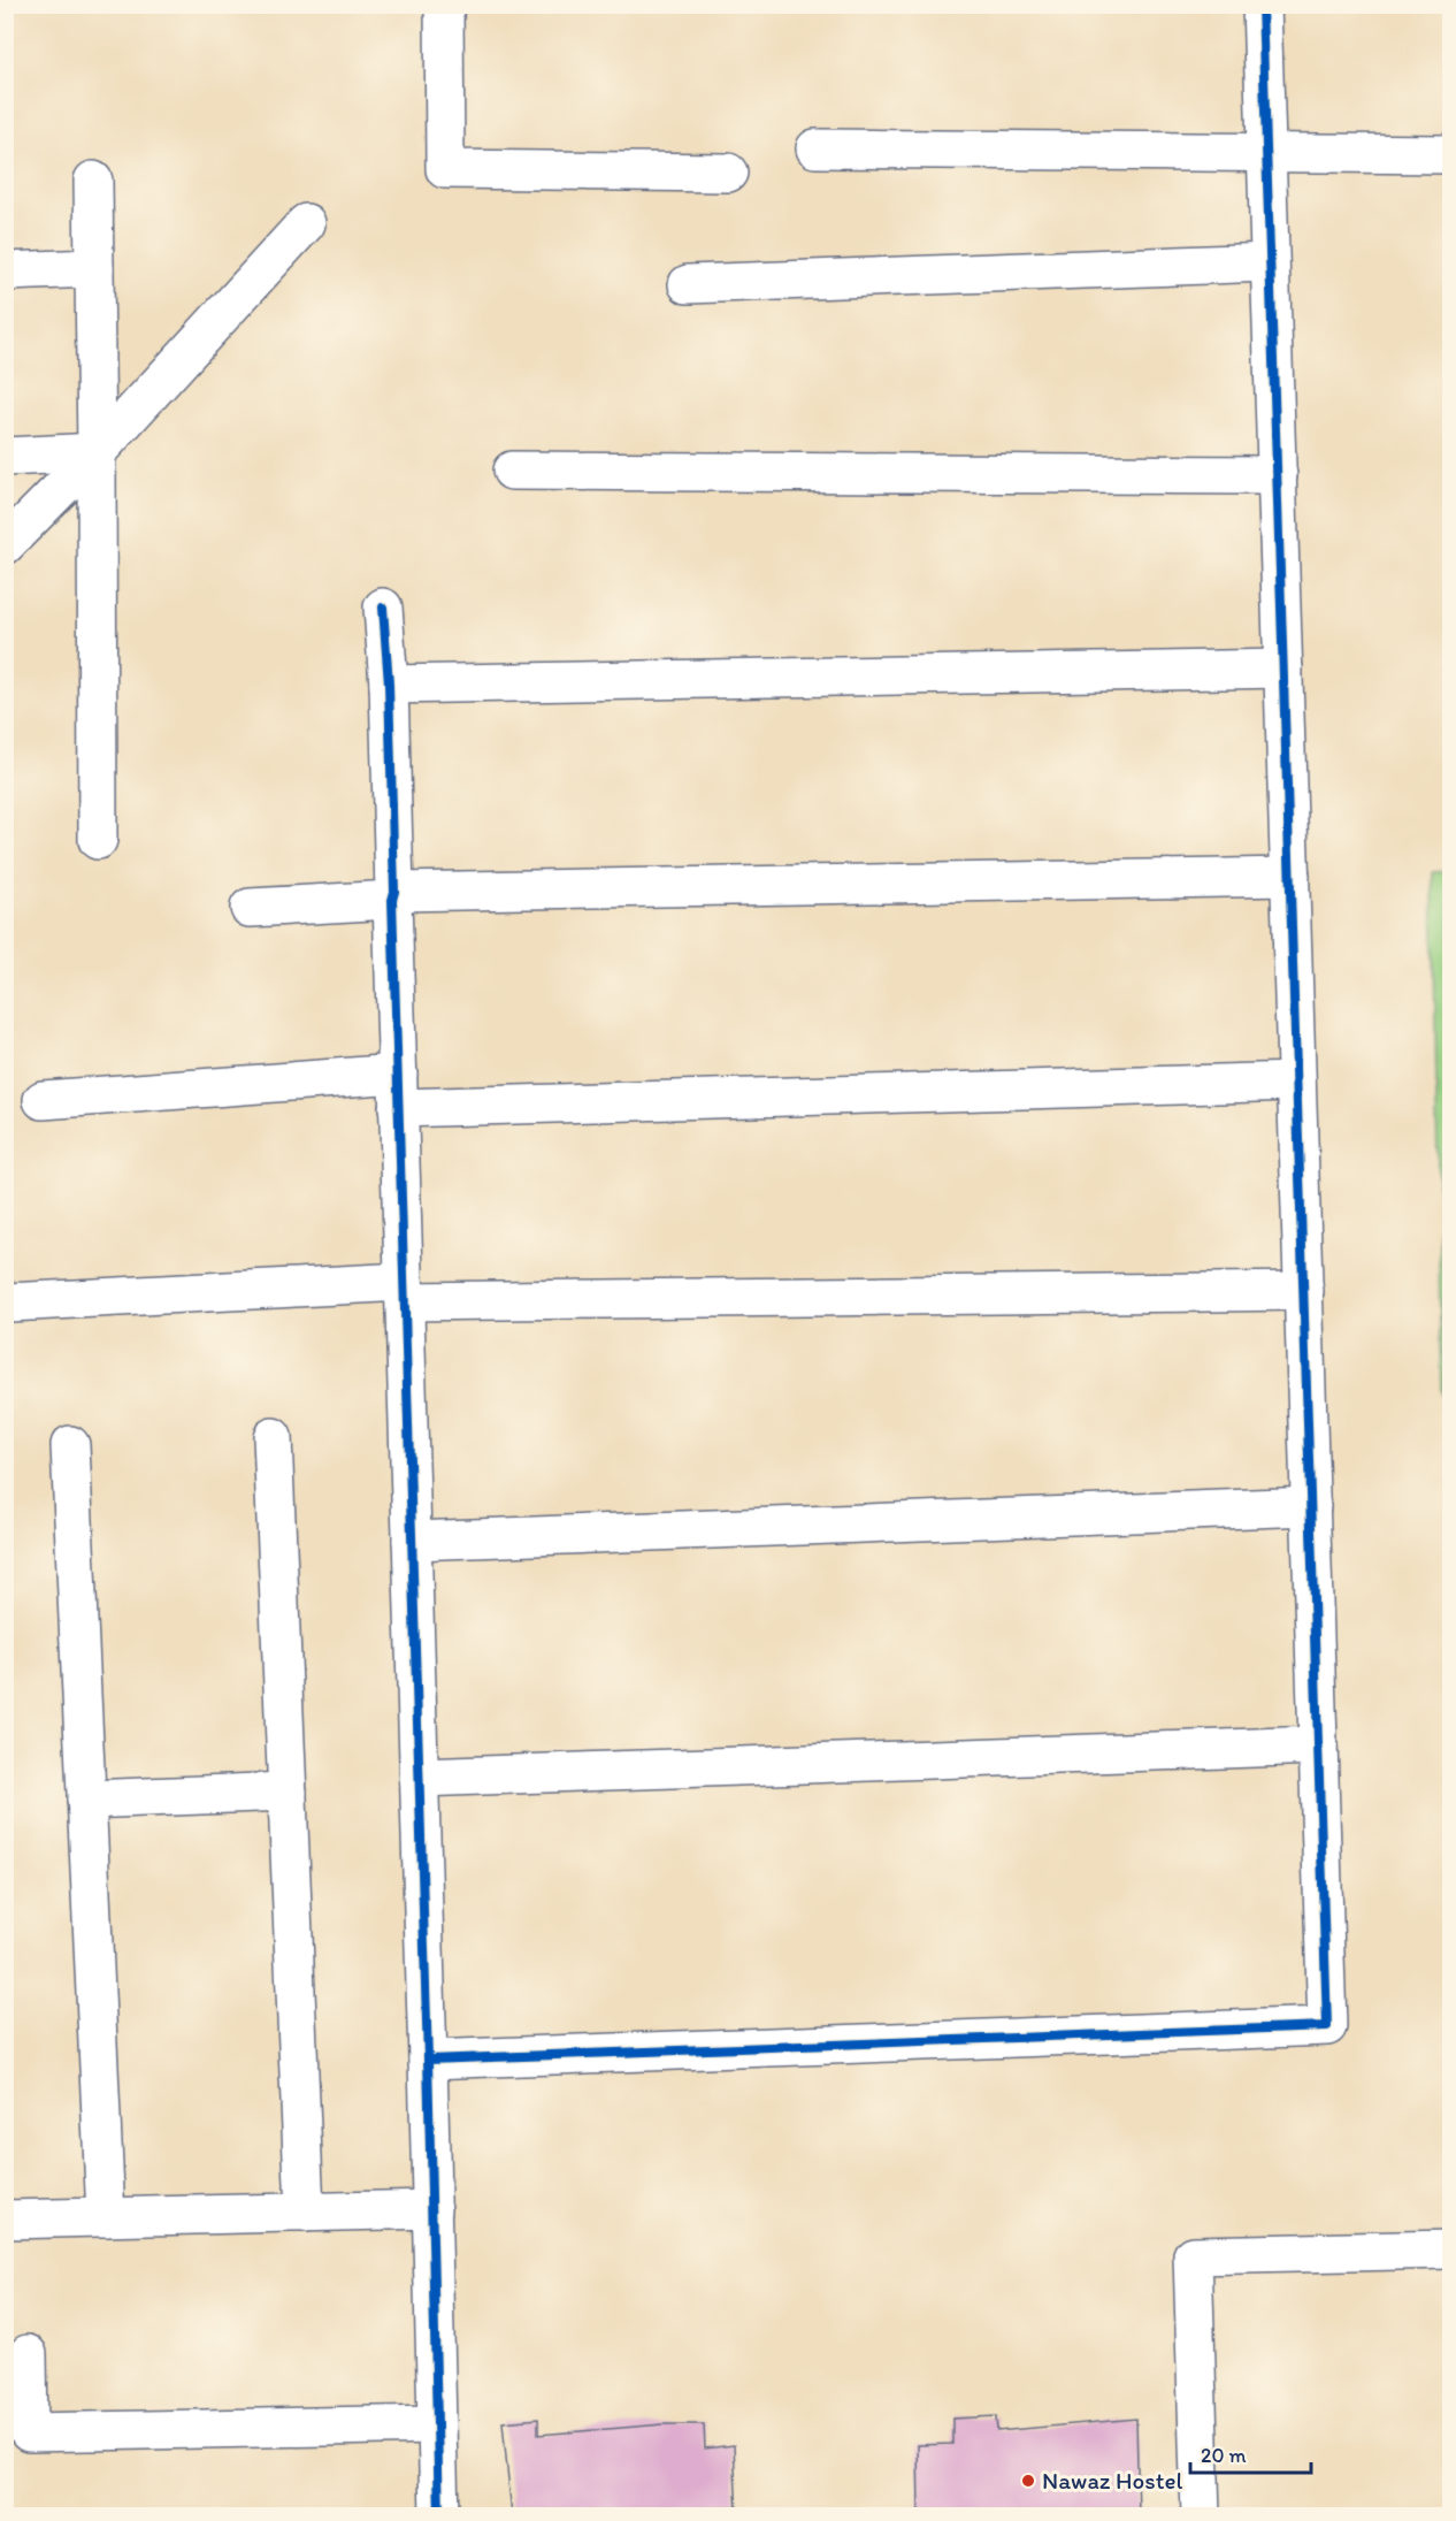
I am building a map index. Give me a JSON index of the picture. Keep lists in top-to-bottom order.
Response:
{
  "places": ["Nawaz Hostel"],
  "scale_bar": "20 m"
}
